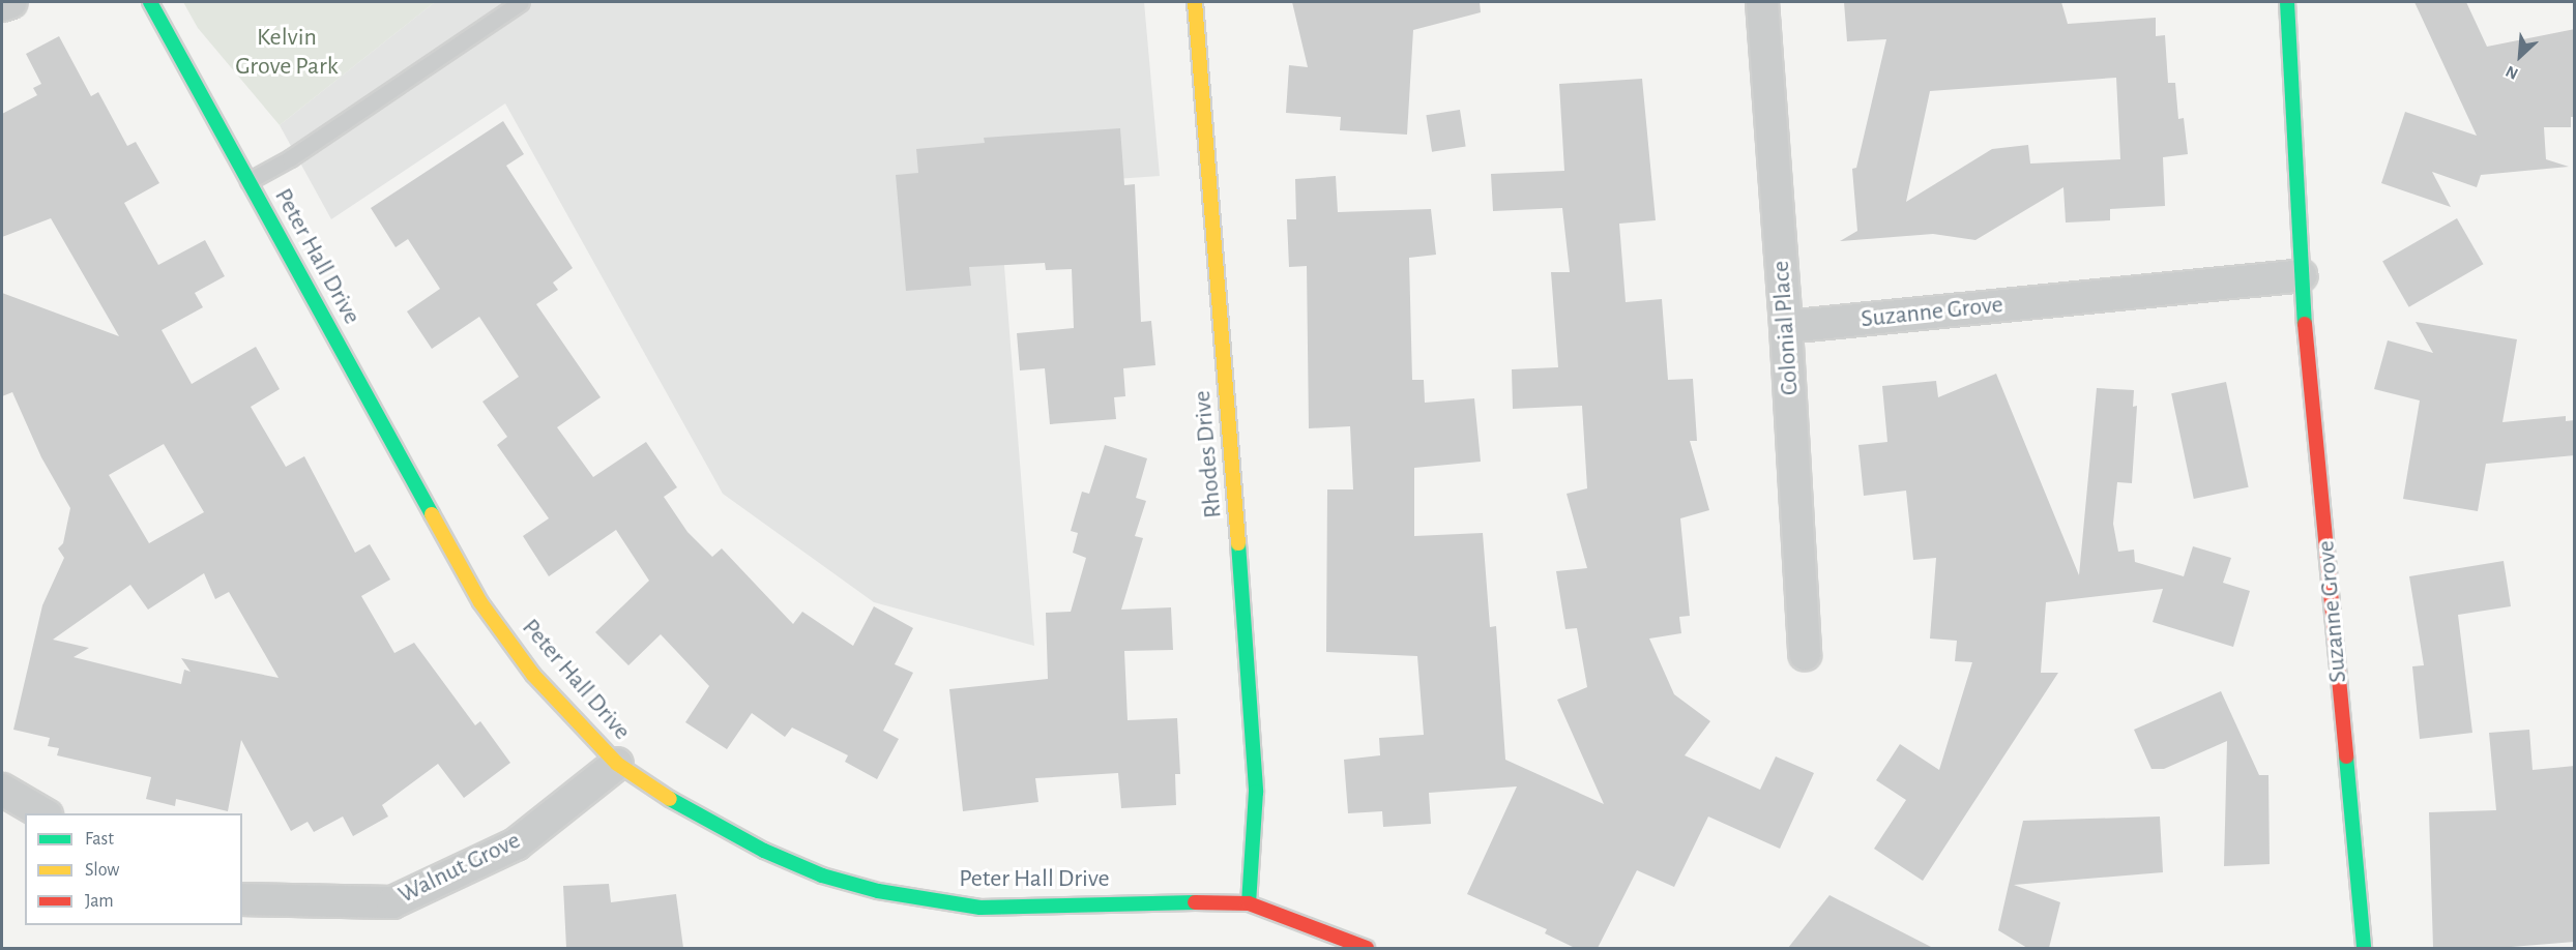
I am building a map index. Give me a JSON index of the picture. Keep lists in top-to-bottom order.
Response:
{
  "streets": {
    "street": [
      "Peter Hall Drive",
      "Suzanne Grove",
      "Colonial Place",
      "Rhodes Drive",
      "Walnut Grove"
    ]
  },
  "crossings": [
    ["Peter Hall Drive", "Rhodes Drive"],
    ["Peter Hall Drive", "Walnut Grove"],
    ["Suzanne Grove", "Colonial Place"]
  ],
  "parks": ["Kelvin Grove Park"],
  "legend": ["Fast", "Slow", "Jam"],
  "north": "bottom left"
}
